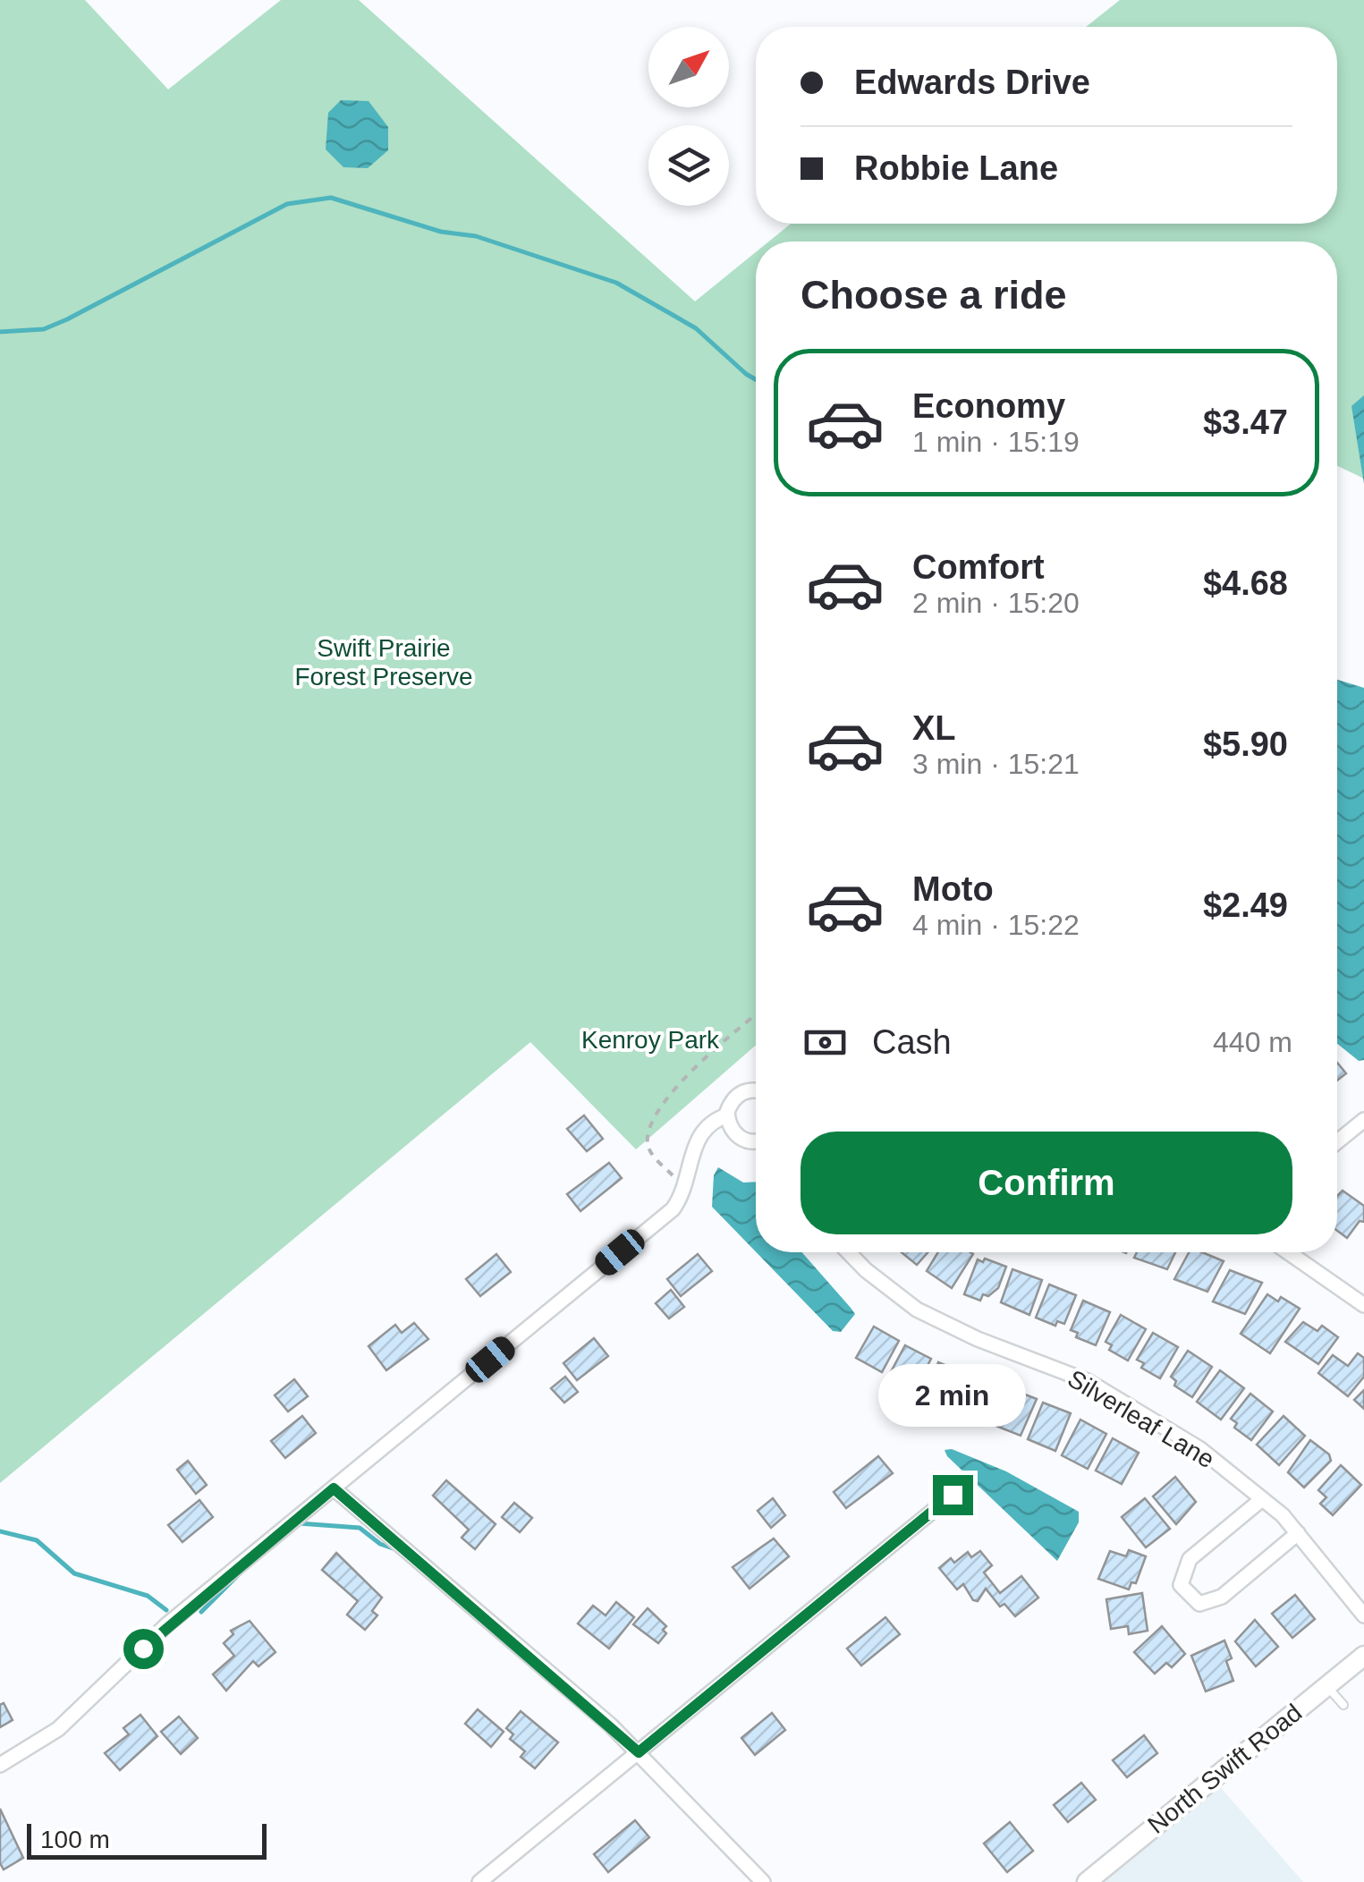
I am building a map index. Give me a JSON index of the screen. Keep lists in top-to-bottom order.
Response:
{
  "streets": {
    "street": ["Silverleaf Lane", "North Swift Road"]
  },
  "parks": ["Swift Prairie Forest Preserve", "Kenroy Park"],
  "scale_bar": "100 m",
  "north": "top right",
  "page": {
    "banner": ["Edwards Drive", "Robbie Lane"],
    "heading": "Choose a ride",
    "list": [
      {
        "name": "Economy",
        "note": "1 min · 15:19",
        "value": "$3.47"
      },
      {
        "name": "Comfort",
        "note": "2 min · 15:20",
        "value": "$4.68"
      },
      {
        "name": "XL",
        "note": "3 min · 15:21",
        "value": "$5.90"
      },
      {
        "name": "Moto",
        "note": "4 min · 15:22",
        "value": "$2.49"
      }
    ],
    "pay": ["Cash", "440 m"],
    "buttons": "Confirm",
    "bubble": "2 min",
    "scale": "100 m"
  }
}
